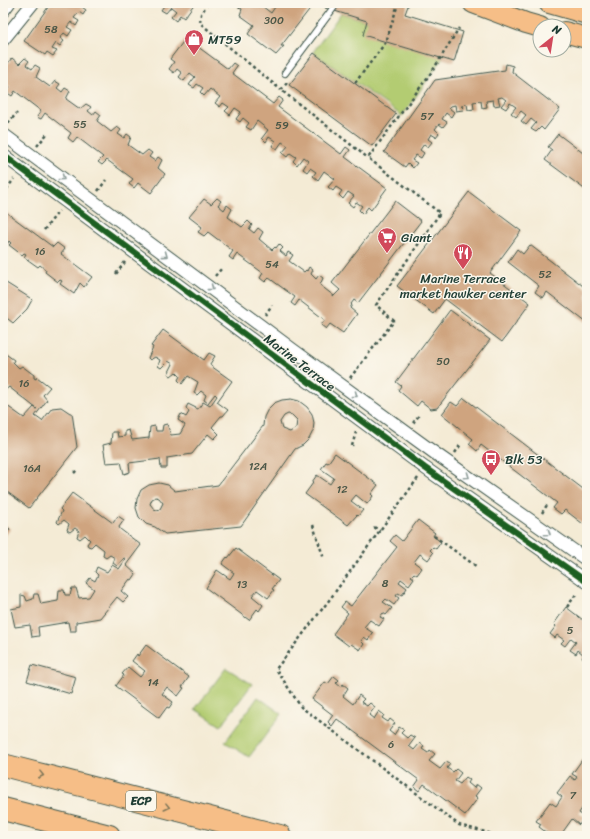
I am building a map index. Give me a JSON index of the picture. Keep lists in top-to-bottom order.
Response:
{
  "streets": {
    "highway": ["ECP"],
    "street": ["Marine Terrace"]
  },
  "places": {
    "shop": ["MT59"],
    "supermarket": ["Giant"],
    "restaurant": ["Marine Terrace market hawker center"],
    "bus stop": ["Blk 53"]
  },
  "house_numbers": [
    "300",
    "58",
    "57",
    "55",
    "59",
    "16",
    "54",
    "52",
    "50",
    "16",
    "12A",
    "16A",
    "12",
    "8",
    "13",
    "5",
    "14",
    "6",
    "7"
  ],
  "north": "top right"
}
